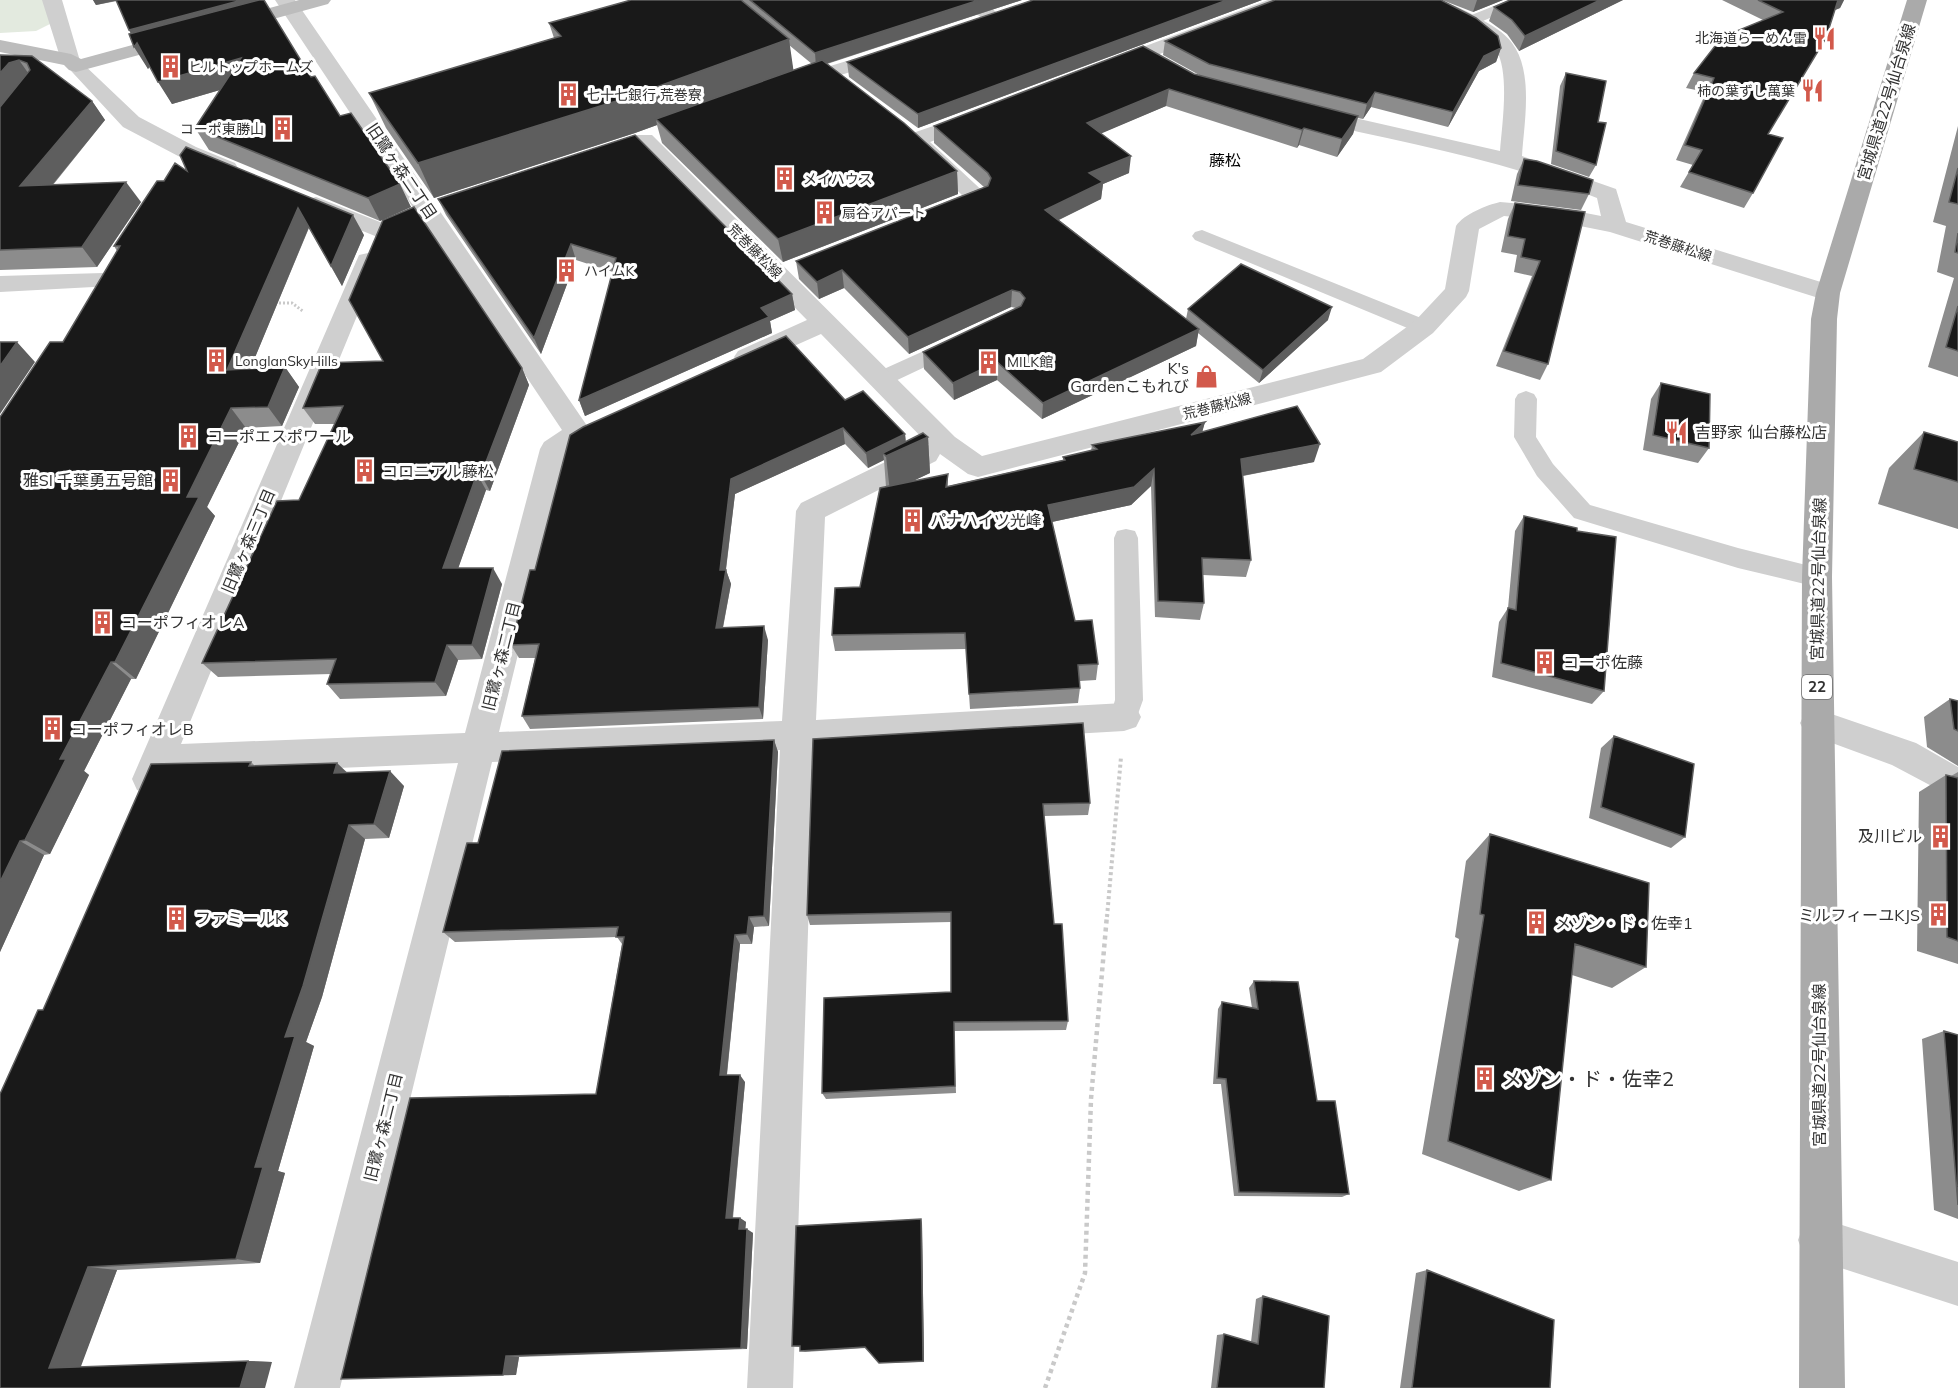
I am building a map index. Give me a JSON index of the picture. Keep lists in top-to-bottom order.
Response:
{
  "streets": {
    "main road": ["宮城県道22号仙台泉線", "22"],
    "street": ["旧鷺ヶ森二丁目", "荒巻藤松線", "旧鷺ヶ森三丁目"]
  },
  "crossings": [
    ["宮城県道22号仙台泉線", "荒巻藤松線"]
  ],
  "districts": ["藤松"],
  "places": {
    "restaurant": ["北海道らーめん雷", "柿の葉ずし萬葉", "吉野家 仙台藤松店"],
    "building": [
      "ヒルトップホームズ",
      "七十七銀行 荒巻寮",
      "コーポ東勝山",
      "メイハウス",
      "扇谷アパート",
      "ハイムK",
      "LonglanSkyHills",
      "MILK館",
      "コーポエスポワール",
      "コロニアル藤松",
      "雅SI 千葉勇五号館",
      "パナハイツ光峰",
      "コーポフィオレA",
      "コーポ佐藤",
      "コーポフィオレB",
      "及川ビル",
      "ミルフィーユKJS",
      "ファミールK",
      "メゾン・ド・佐幸1",
      "メゾン・ド・佐幸2"
    ],
    "shop": ["K's Gardenこもれび"]
  }
}
